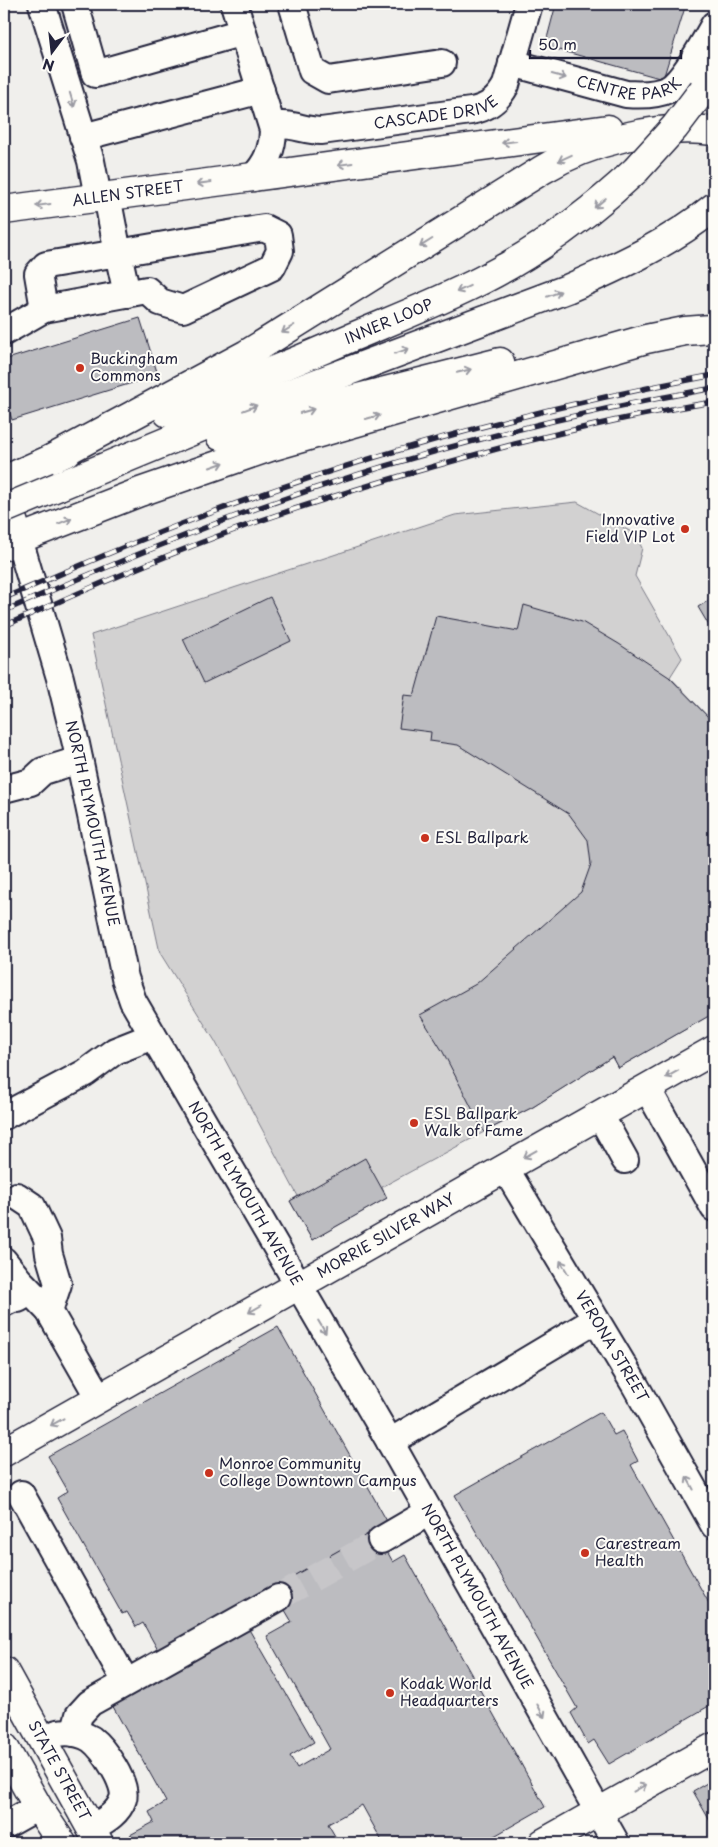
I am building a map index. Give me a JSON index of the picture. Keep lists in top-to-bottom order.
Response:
{
  "streets": {
    "main road": [
      "ALLEN STREET",
      "INNER LOOP",
      "NORTH PLYMOUTH AVENUE",
      "MORRIE SILVER WAY",
      "STATE STREET"
    ],
    "street": ["CENTRE PARK", "CASCADE DRIVE", "VERONA STREET"]
  },
  "crossings": [
    ["CENTRE PARK", "CASCADE DRIVE"],
    ["NORTH PLYMOUTH AVENUE", "MORRIE SILVER WAY"],
    ["MORRIE SILVER WAY", "VERONA STREET"]
  ],
  "one_way": ["CENTRE PARK", "NORTH PLYMOUTH AVENUE", "MORRIE SILVER WAY"],
  "places": [
    "Buckingham Commons",
    "Innovative Field VIP Lot",
    "ESL Ballpark",
    "ESL Ballpark Walk of Fame",
    "Monroe Community College Downtown Campus",
    "Carestream Health",
    "Kodak World Headquarters"
  ],
  "scale_bar": "50 m",
  "north": "bottom"
}
